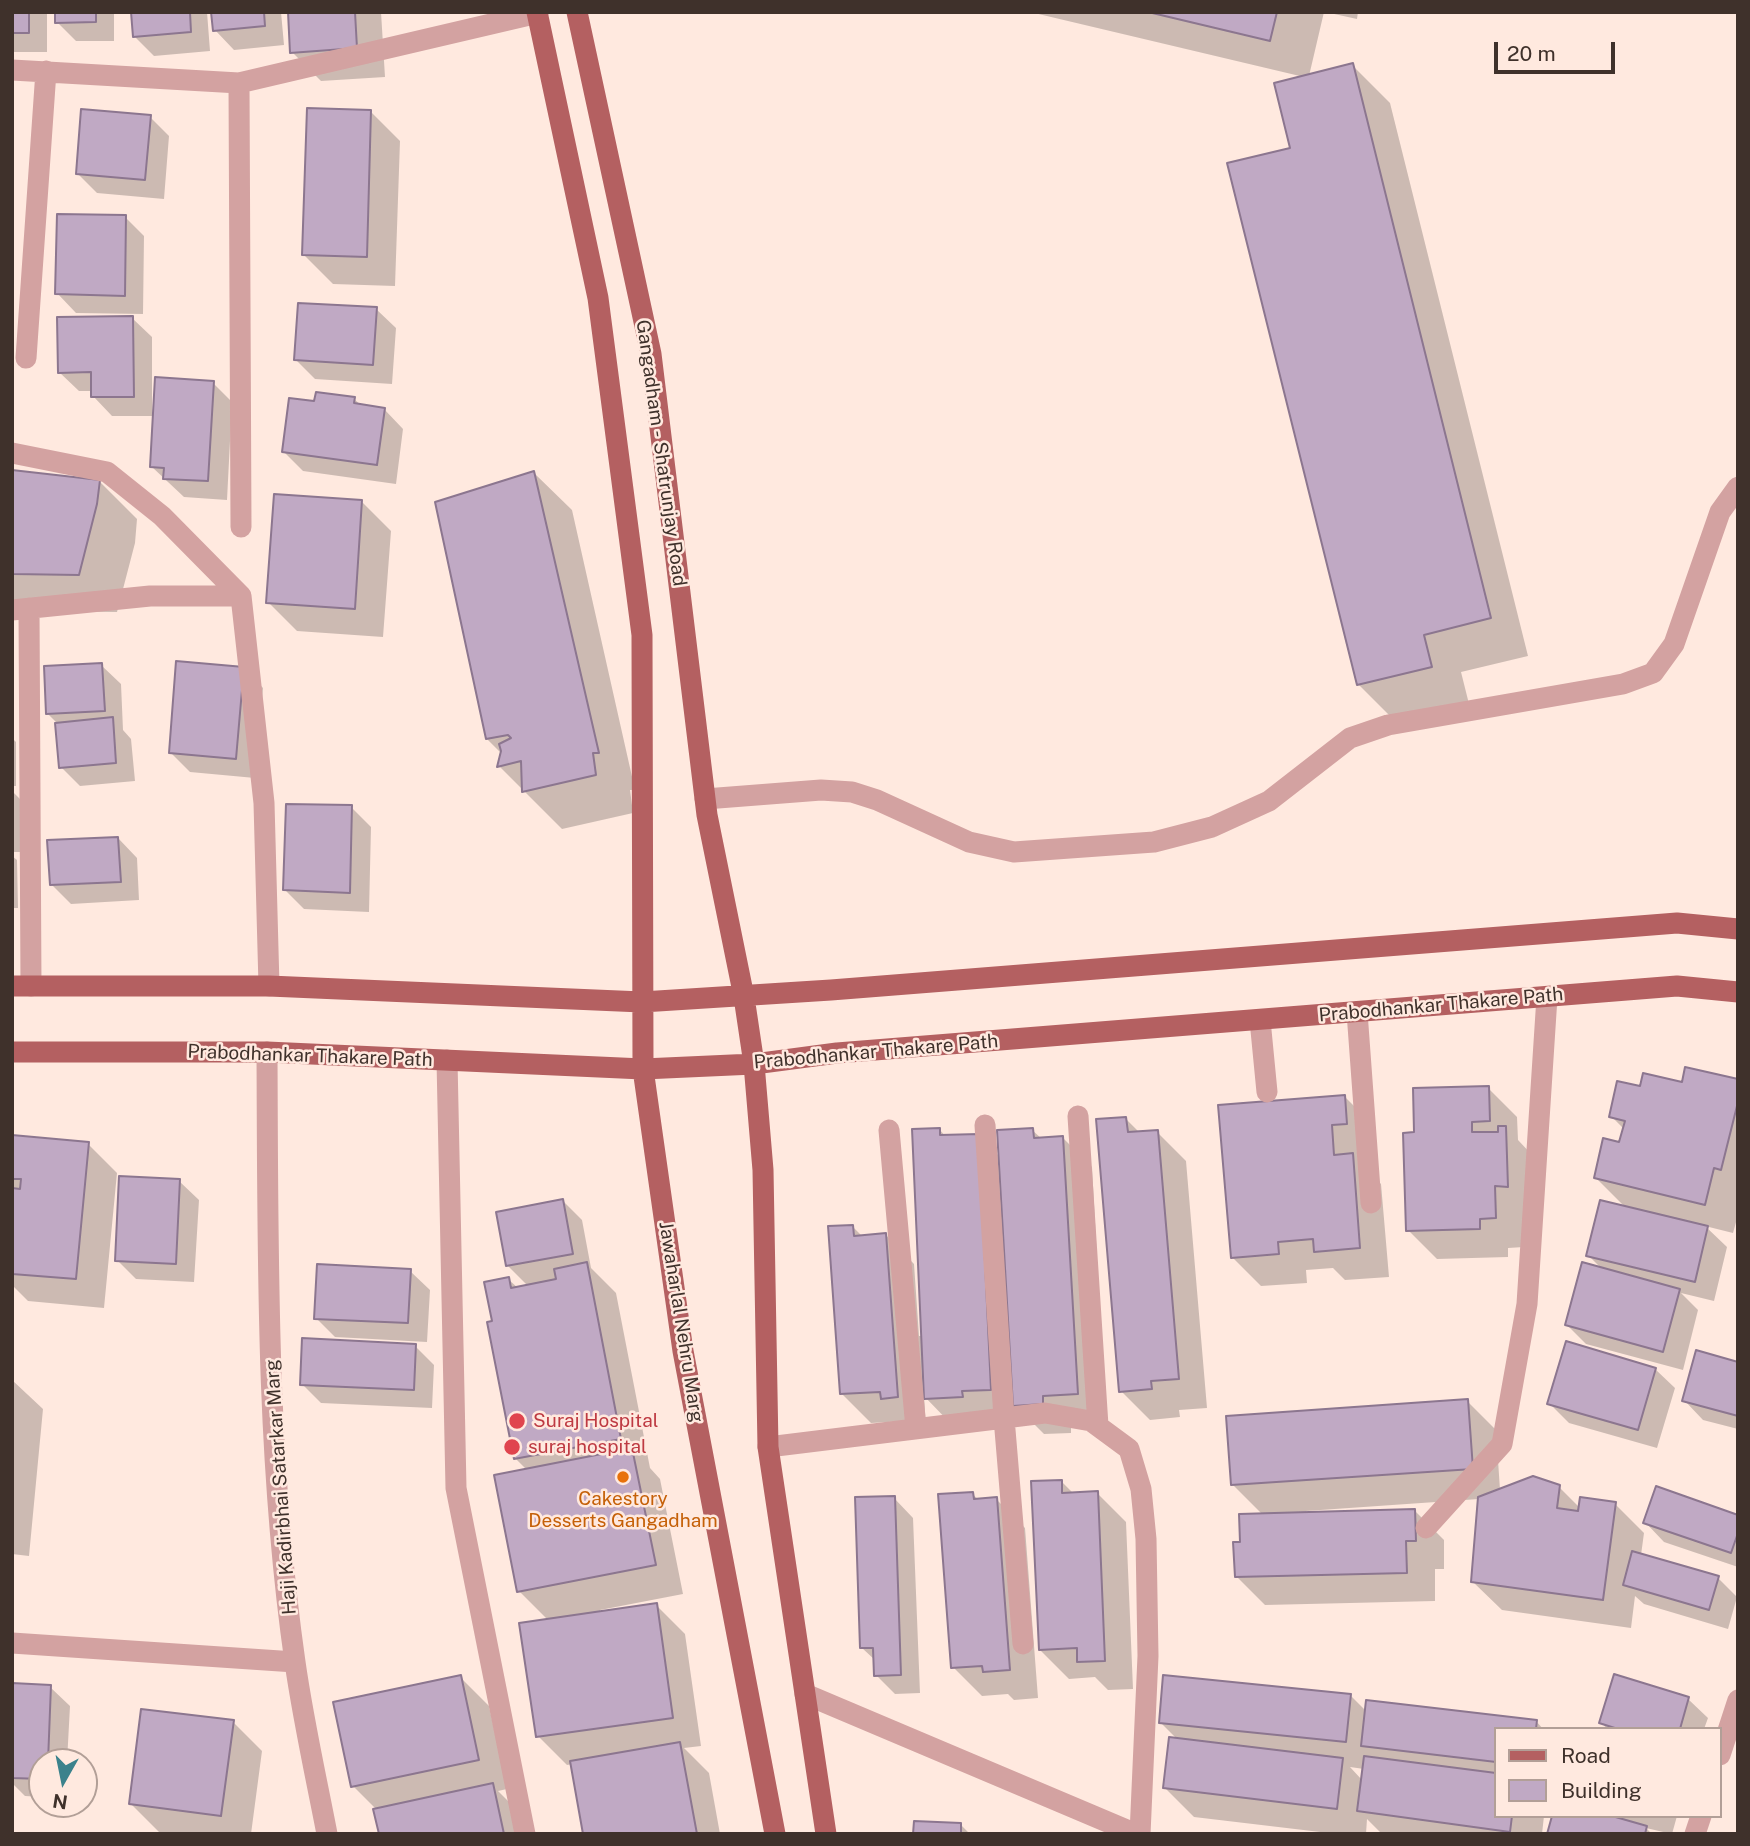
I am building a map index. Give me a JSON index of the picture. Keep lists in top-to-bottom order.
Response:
{
  "streets": {
    "main road": ["Gangadham - Shatrunjay Road", "Prabodhankar Thakare Path", "Jawaharlal Nehru Marg"],
    "street": ["Haji Kadirbhai Satarkar Marg"]
  },
  "crossings": [
    ["Prabodhankar Thakare Path", "Jawaharlal Nehru Marg"],
    ["Prabodhankar Thakare Path", "Haji Kadirbhai Satarkar Marg"]
  ],
  "places": ["Suraj Hospital", "suraj hospital", "Cakestory Desserts Gangadham"],
  "legend": ["Road", "Building"],
  "scale_bar": "20 m",
  "north": "bottom"
}
